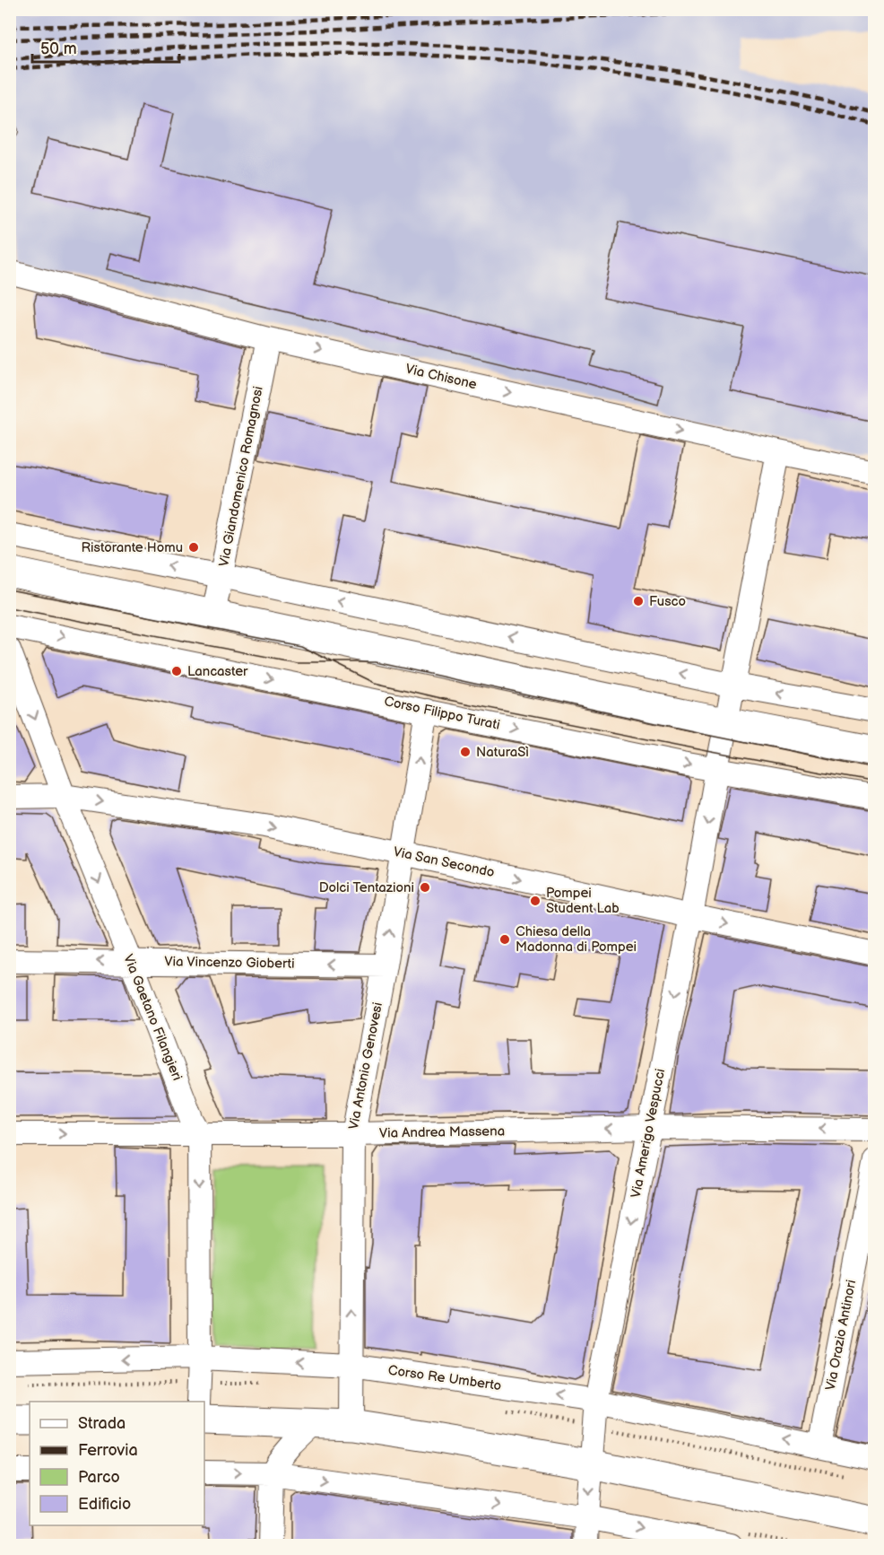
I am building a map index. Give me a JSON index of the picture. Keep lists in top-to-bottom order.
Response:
{
  "streets": {
    "street": [
      "Via Chisone",
      "Via Giandomenico Romagnosi",
      "Corso Filippo Turati",
      "Via San Secondo",
      "Via Vincenzo Gioberti",
      "Via Gaetano Filangieri",
      "Via Antonio Genovesi",
      "Via Andrea Massena",
      "Via Amerigo Vespucci",
      "Via Orazio Antinori",
      "Corso Re Umberto"
    ]
  },
  "crossings": [
    ["Via Chisone", "Via Giandomenico Romagnosi"],
    ["Corso Filippo Turati", "Via Antonio Genovesi"],
    ["Corso Filippo Turati", "Via Amerigo Vespucci"],
    ["Via San Secondo", "Via Gaetano Filangieri"],
    ["Via San Secondo", "Via Antonio Genovesi"],
    ["Via San Secondo", "Via Amerigo Vespucci"],
    ["Via Vincenzo Gioberti", "Via Gaetano Filangieri"],
    ["Via Vincenzo Gioberti", "Via Antonio Genovesi"],
    ["Via Gaetano Filangieri", "Via Andrea Massena"],
    ["Via Gaetano Filangieri", "Corso Re Umberto"],
    ["Via Antonio Genovesi", "Via Andrea Massena"],
    ["Via Antonio Genovesi", "Corso Re Umberto"],
    ["Via Andrea Massena", "Via Amerigo Vespucci"],
    ["Via Amerigo Vespucci", "Corso Re Umberto"],
    ["Via Orazio Antinori", "Corso Re Umberto"]
  ],
  "one_way": [
    "Via Chisone",
    "Via San Secondo",
    "Via Vincenzo Gioberti",
    "Via Gaetano Filangieri",
    "Via Antonio Genovesi",
    "Via Amerigo Vespucci"
  ],
  "places": [
    "Ristorante Homu",
    "Fusco",
    "Lancaster",
    "NaturaSì",
    "Dolci Tentazioni",
    "Pompei Student Lab",
    "Chiesa della Madonna di Pompei"
  ],
  "legend": [
    "Strada",
    "Ferrovia",
    "Parco",
    "Edificio"
  ],
  "scale_bar": "50 m"
}
